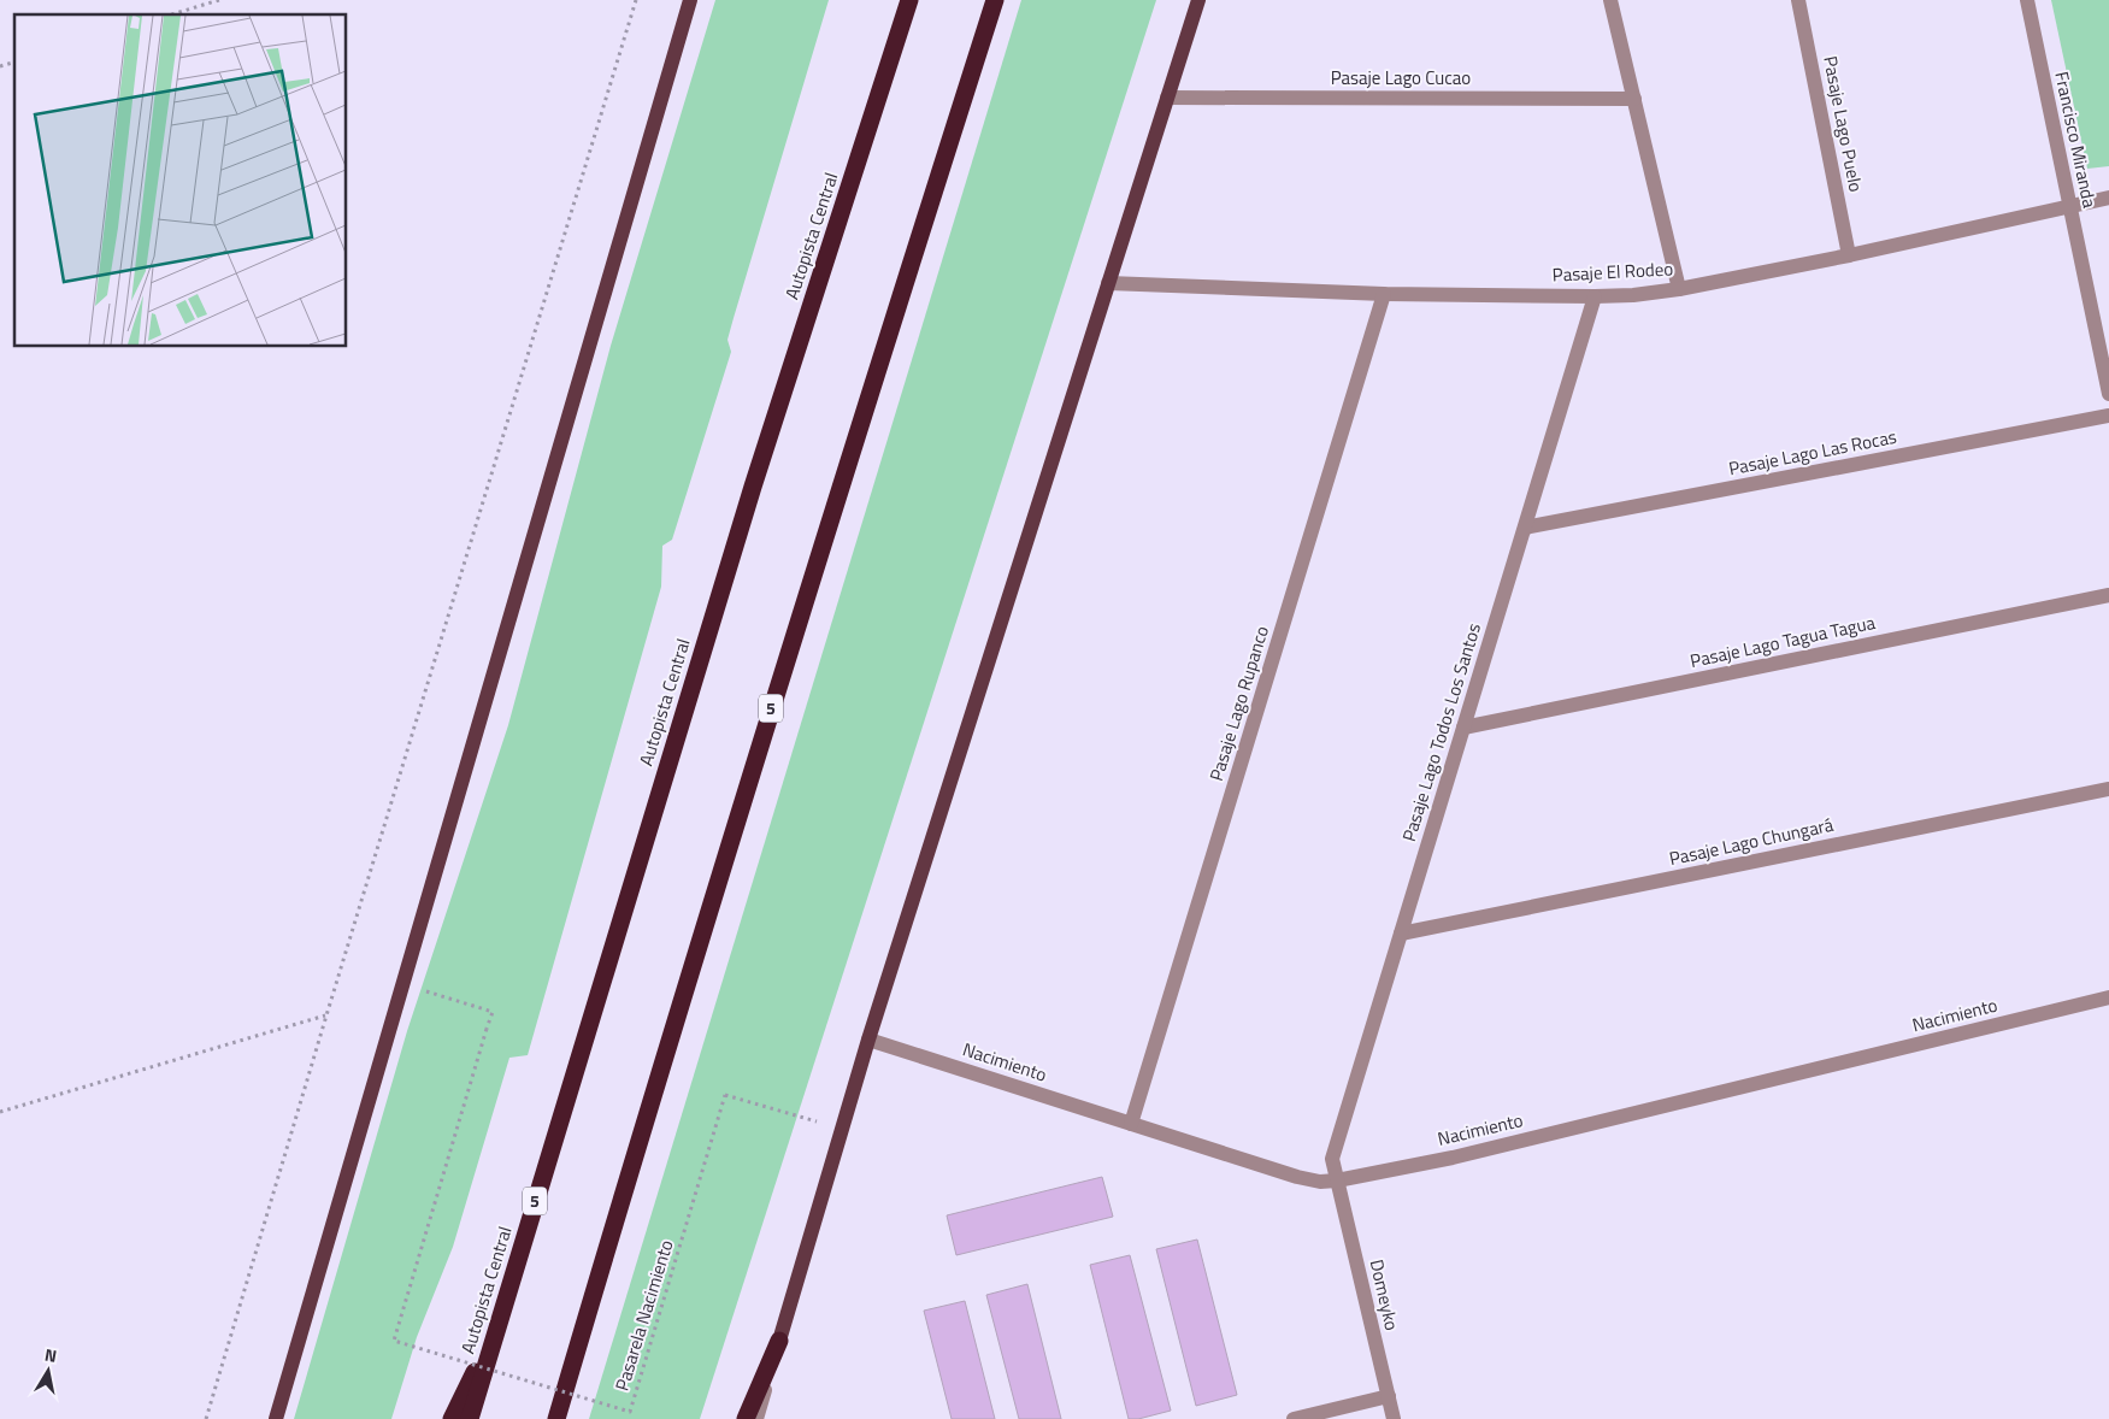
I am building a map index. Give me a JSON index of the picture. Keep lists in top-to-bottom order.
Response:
{
  "streets": {
    "highway": ["Autopista Central", "5"],
    "street": [
      "Pasaje Lago Cucao",
      "Pasaje Lago Puelo",
      "Francisco Miranda",
      "Pasaje El Rodeo",
      "Pasaje Lago Las Rocas",
      "Pasaje Lago Tagua Tagua",
      "Pasaje Lago Rupanco",
      "Pasaje Lago Todos Los Santos",
      "Pasaje Lago Chungará",
      "Nacimiento",
      "Domeyko"
    ],
    "path": ["Pasarela Nacimiento"]
  },
  "crossings": [
    ["Pasaje Lago Puelo", "Pasaje El Rodeo"],
    ["Francisco Miranda", "Pasaje El Rodeo"],
    ["Pasaje El Rodeo", "Pasaje Lago Rupanco"],
    ["Pasaje El Rodeo", "Pasaje Lago Todos Los Santos"],
    ["Pasaje Lago Las Rocas", "Pasaje Lago Todos Los Santos"],
    ["Pasaje Lago Tagua Tagua", "Pasaje Lago Todos Los Santos"],
    ["Pasaje Lago Rupanco", "Nacimiento"],
    ["Pasaje Lago Todos Los Santos", "Pasaje Lago Chungará"],
    ["Pasaje Lago Todos Los Santos", "Nacimiento"],
    ["Pasaje Lago Todos Los Santos", "Domeyko"],
    ["Nacimiento", "Domeyko"]
  ],
  "north": "top"
}
